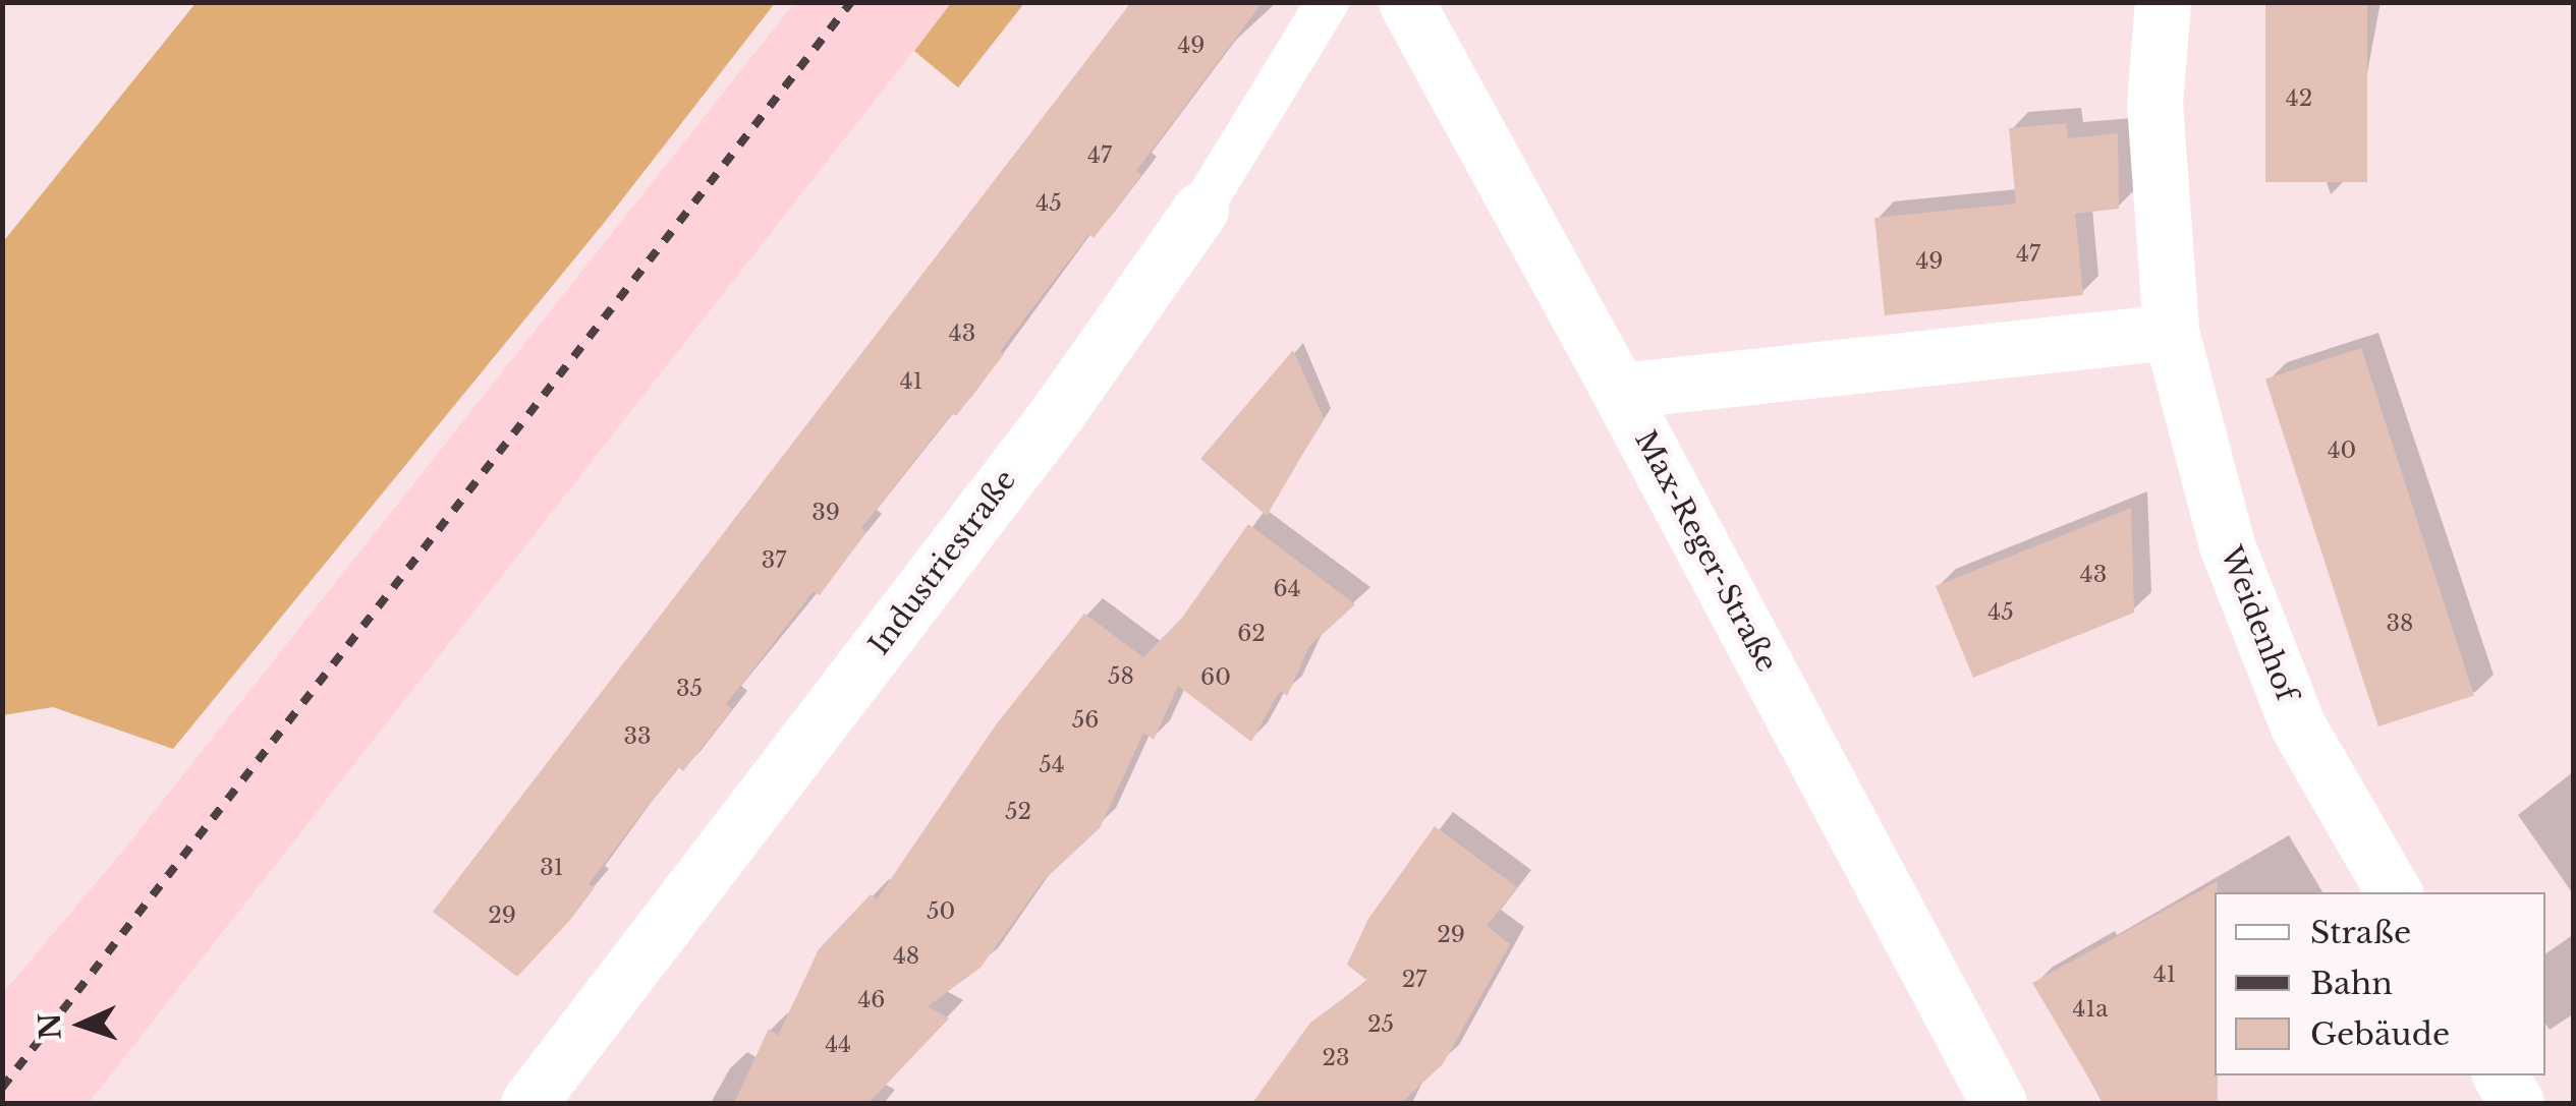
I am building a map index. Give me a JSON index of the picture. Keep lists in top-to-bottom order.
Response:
{
  "streets": {
    "street": ["Max-Reger-Straße", "Industriestraße", "Weidenhof"]
  },
  "house_numbers": [
    "49",
    "42",
    "47",
    "45",
    "47",
    "49",
    "43",
    "41",
    "40",
    "39",
    "37",
    "43",
    "64",
    "45",
    "38",
    "62",
    "58",
    "60",
    "35",
    "56",
    "33",
    "54",
    "52",
    "31",
    "50",
    "29",
    "29",
    "48",
    "41",
    "27",
    "46",
    "41a",
    "25",
    "44",
    "23"
  ],
  "legend": ["Straße", "Bahn", "Gebäude"],
  "north": "left"
}
